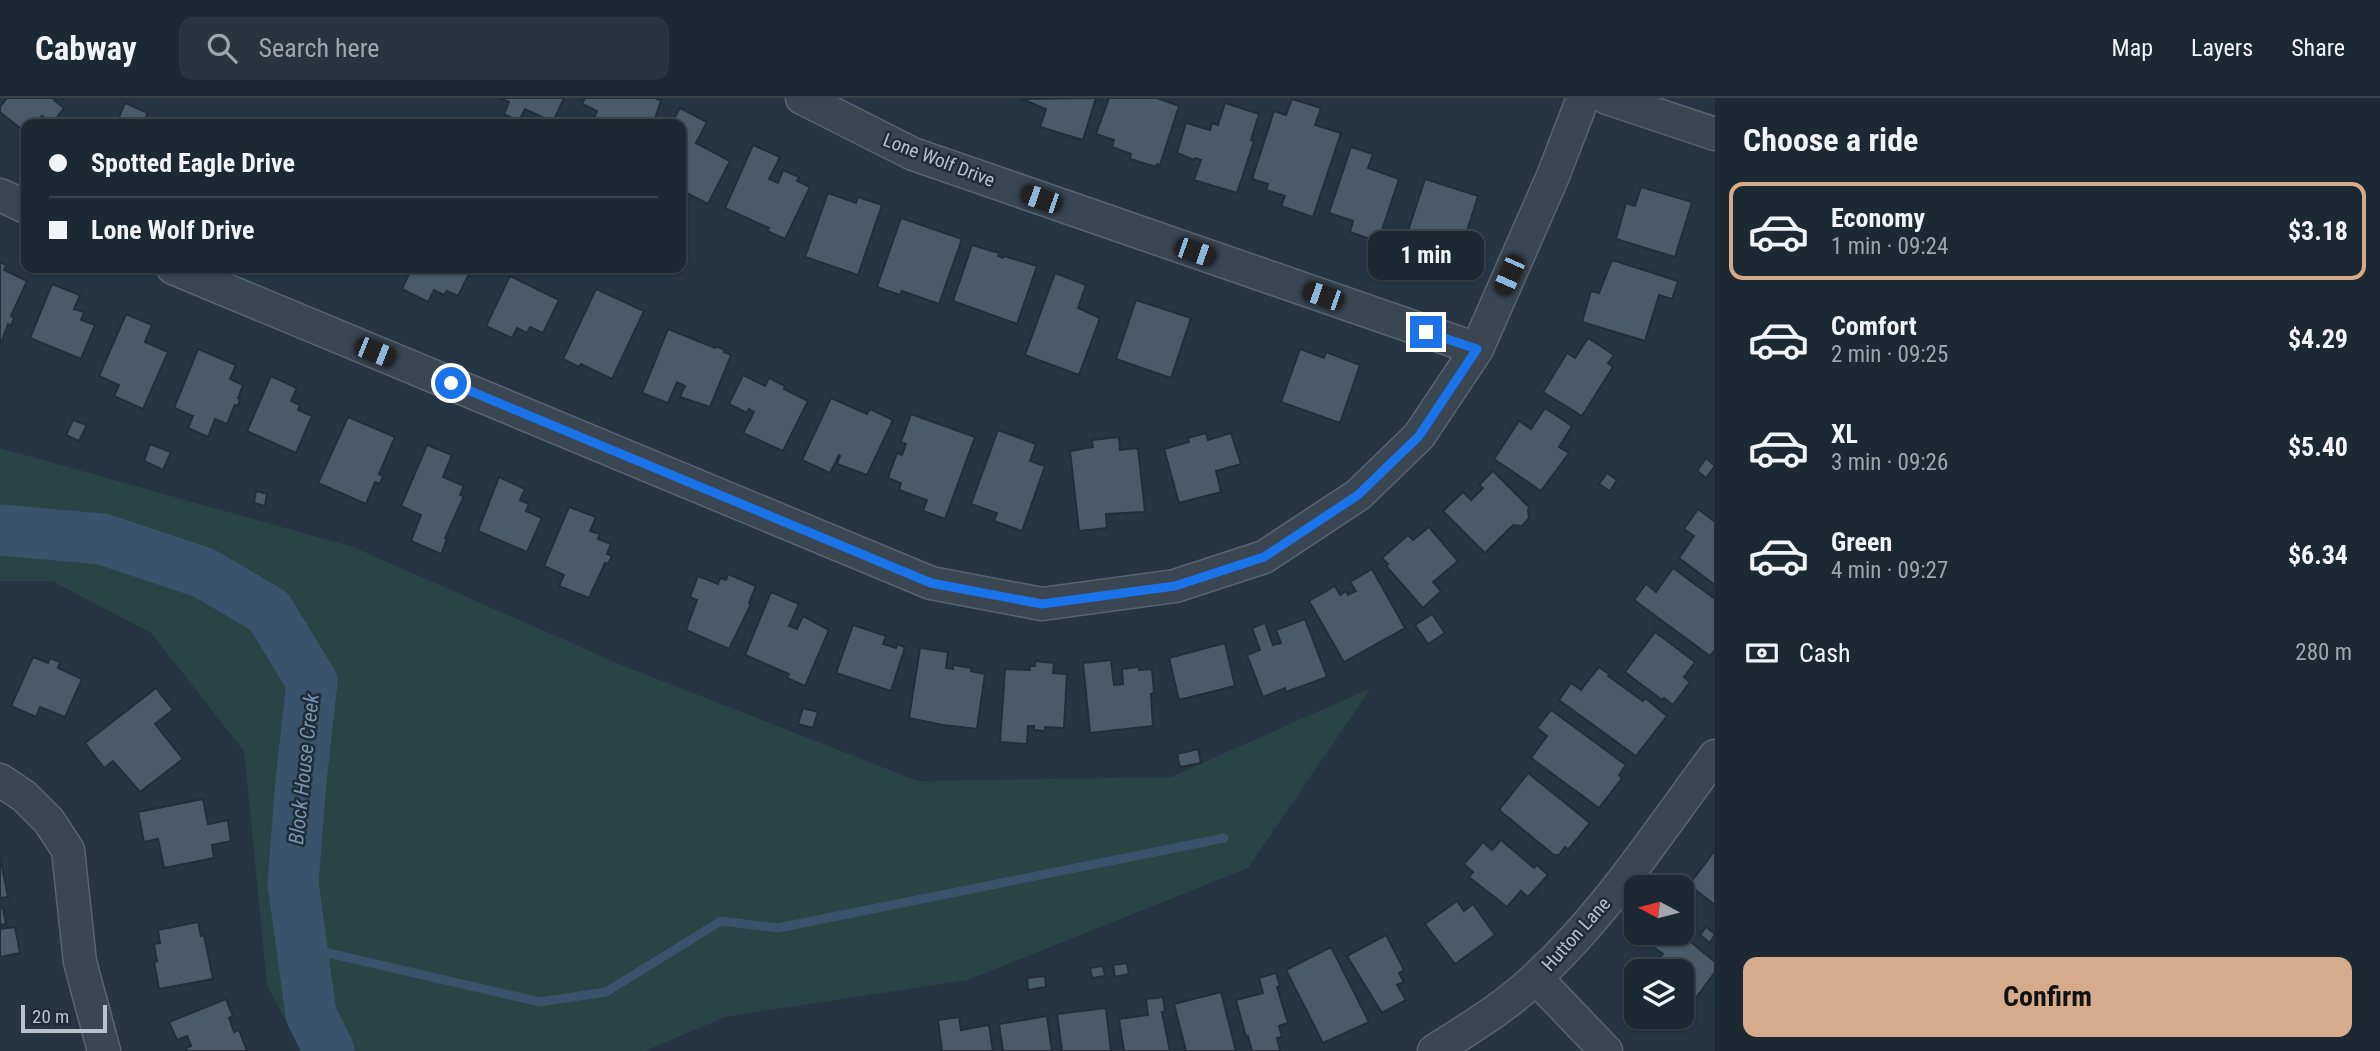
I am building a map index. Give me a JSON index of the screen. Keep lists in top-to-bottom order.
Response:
{
  "streets": {
    "street": ["Lone Wolf Drive", "Hutton Lane"]
  },
  "water": ["Block House Creek"],
  "scale_bar": "20 m",
  "north": "left",
  "page": {
    "header": "Cabway",
    "search": "Search here",
    "nav": ["Map", "Layers", "Share"],
    "heading": "Choose a ride",
    "banner": ["Spotted Eagle Drive", "Lone Wolf Drive"],
    "list": [
      {
        "name": "Economy",
        "note": "1 min · 09:24",
        "value": "$3.18"
      },
      {
        "name": "Comfort",
        "note": "2 min · 09:25",
        "value": "$4.29"
      },
      {
        "name": "XL",
        "note": "3 min · 09:26",
        "value": "$5.40"
      },
      {
        "name": "Green",
        "note": "4 min · 09:27",
        "value": "$6.34"
      }
    ],
    "bubble": "1 min",
    "pay": ["Cash", "280 m"],
    "buttons": "Confirm",
    "scale": "20 m"
  }
}
